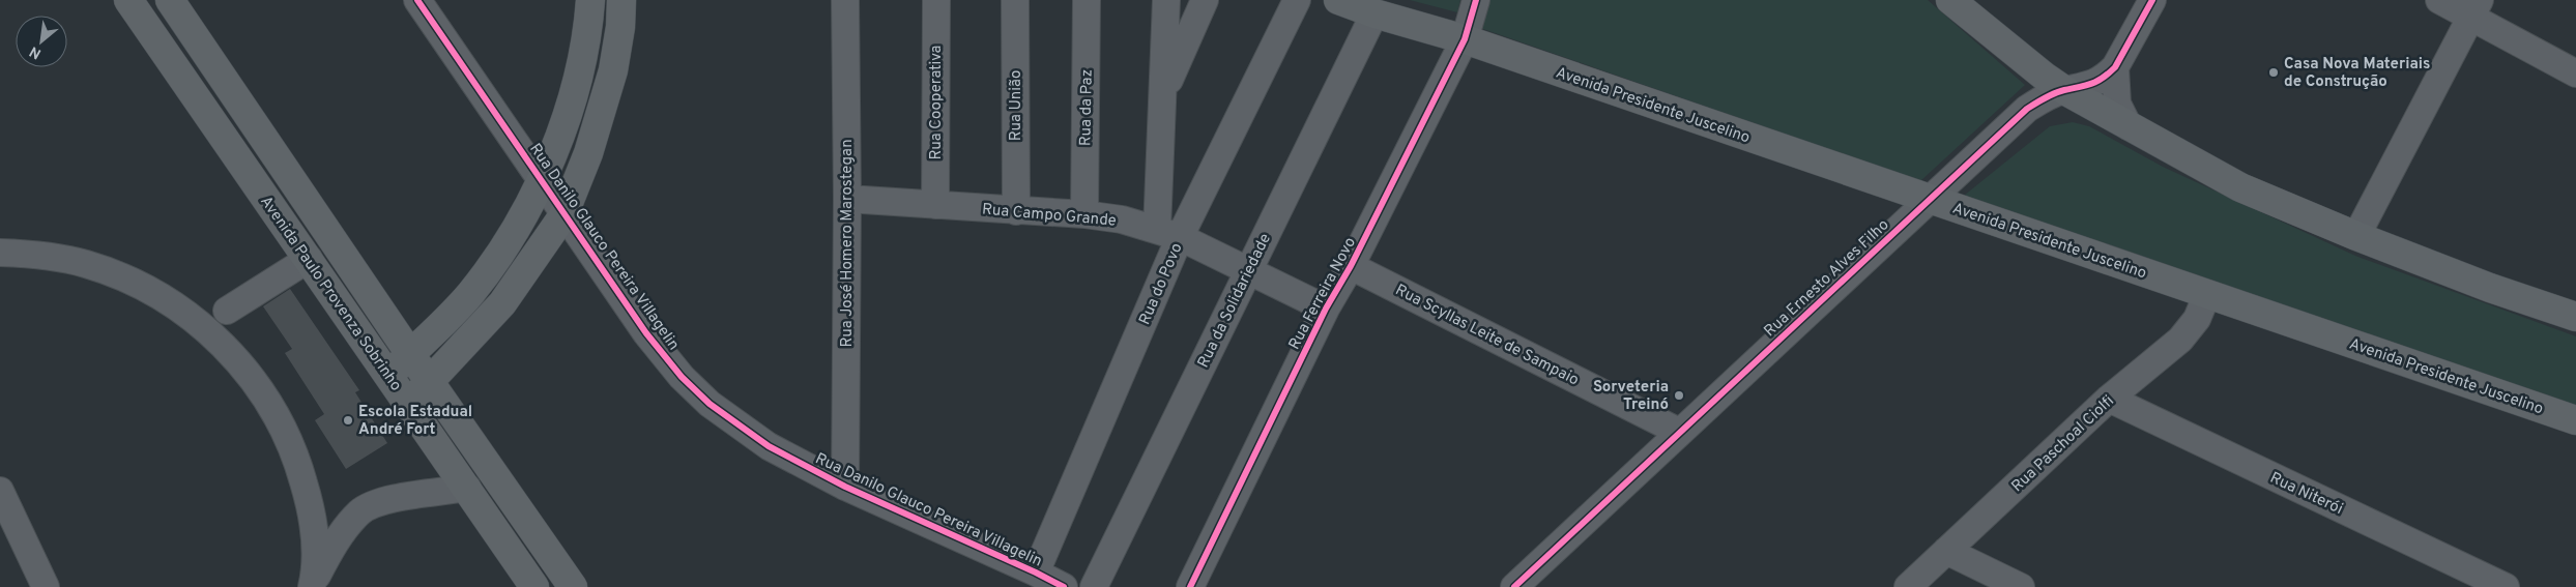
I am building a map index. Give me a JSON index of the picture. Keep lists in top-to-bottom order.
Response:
{
  "streets": {
    "main road": ["Avenida Presidente Juscelino", "Avenida Paulo Provenza Sobrinho"],
    "street": [
      "Rua Cooperativa",
      "Rua União",
      "Rua da Paz",
      "Rua Campo Grande",
      "Rua José Homero Marostegan",
      "Rua Danilo Glauco Pereira Villagelin",
      "Rua Ernesto Alves Filho",
      "Rua do Povo",
      "Rua Ferreira Novo",
      "Rua da Solidariedade",
      "Rua Scyllas Leite de Sampaio",
      "Rua Paschoal Ciolfi",
      "Rua Niterói"
    ]
  },
  "crossings": [
    ["Rua Cooperativa", "Rua Campo Grande"],
    ["Avenida Presidente Juscelino", "Rua Ernesto Alves Filho"],
    ["Avenida Presidente Juscelino", "Rua Ferreira Novo"],
    ["Avenida Presidente Juscelino", "Rua da Solidariedade"],
    ["Avenida Presidente Juscelino", "Rua Paschoal Ciolfi"],
    ["Rua União", "Rua Campo Grande"],
    ["Rua da Paz", "Rua Campo Grande"],
    ["Rua Campo Grande", "Rua José Homero Marostegan"],
    ["Rua Campo Grande", "Rua do Povo"],
    ["Rua Campo Grande", "Rua Ferreira Novo"],
    ["Rua Campo Grande", "Rua da Solidariedade"],
    ["Rua José Homero Marostegan", "Rua Danilo Glauco Pereira Villagelin"],
    ["Rua Danilo Glauco Pereira Villagelin", "Rua do Povo"],
    ["Rua Ernesto Alves Filho", "Rua Scyllas Leite de Sampaio"],
    ["Rua Ferreira Novo", "Rua Scyllas Leite de Sampaio"],
    ["Rua Paschoal Ciolfi", "Rua Niterói"]
  ],
  "places": ["Casa Nova Materiais de Construção", "Sorveteria Treinó", "Escola Estadual André Fort"],
  "north": "bottom left"
}
